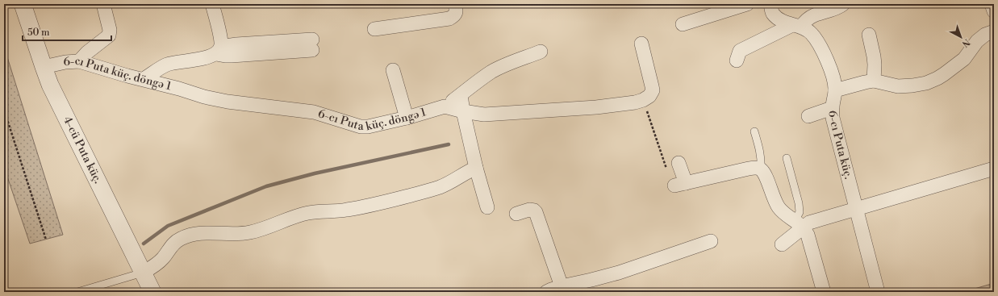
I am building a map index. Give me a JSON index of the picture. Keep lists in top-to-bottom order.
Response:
{
  "streets": {
    "street": ["6-cı Puta küç. döngə 1", "6-cı Puta küç.", "4-cü Puta küç."]
  },
  "crossings": [
    ["6-cı Puta küç. döngə 1", "4-cü Puta küç."]
  ],
  "scale_bar": "50 m",
  "north": "bottom right"
}
